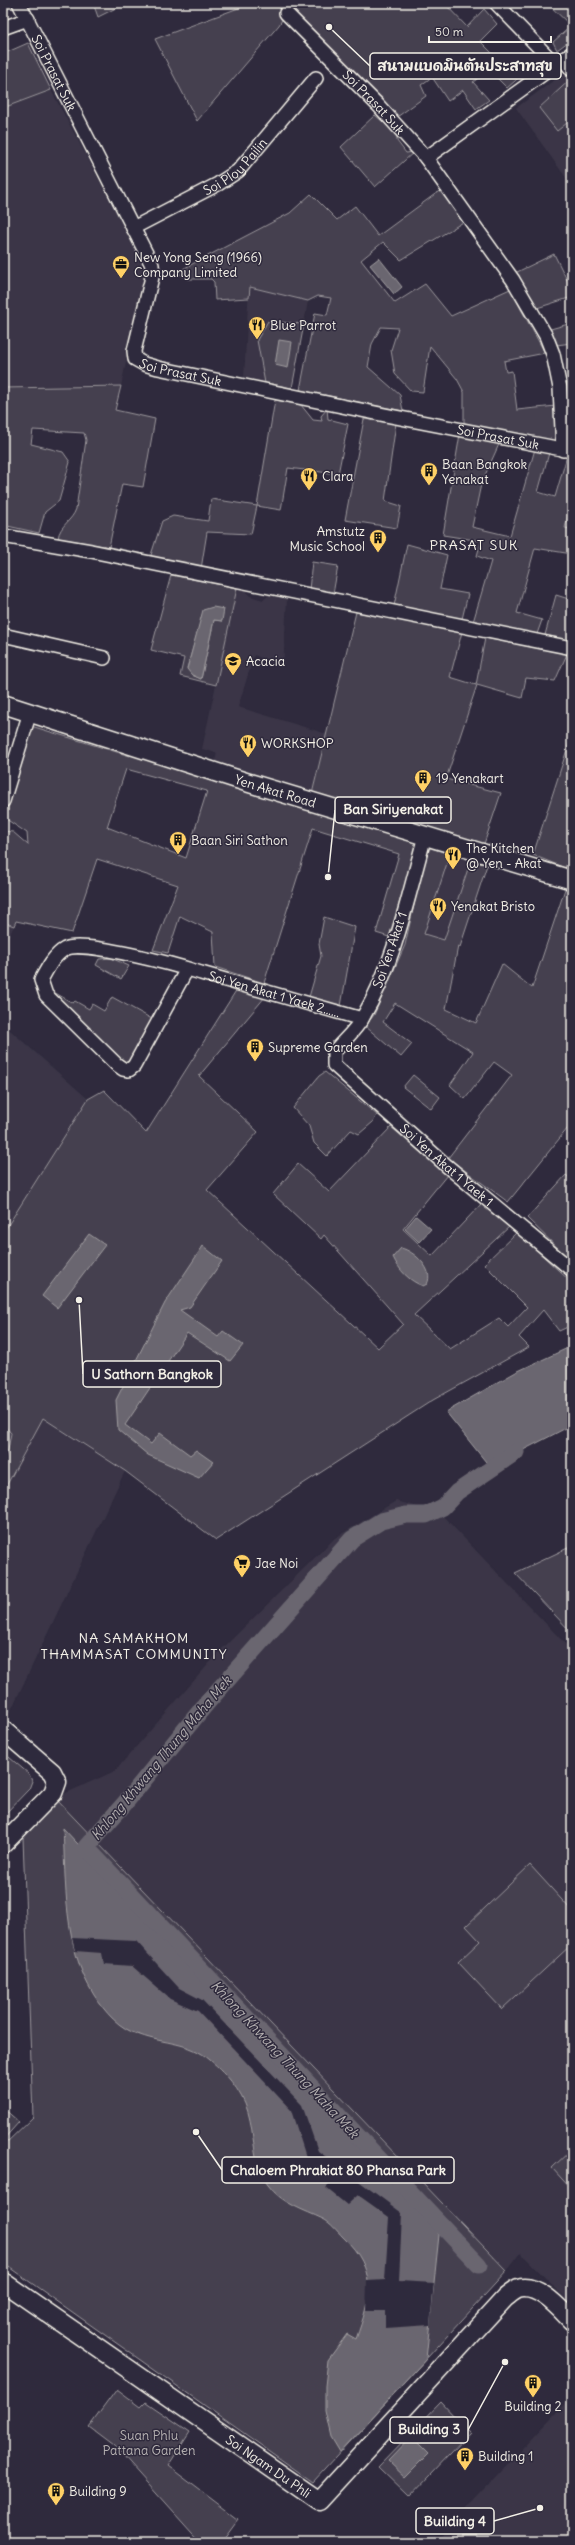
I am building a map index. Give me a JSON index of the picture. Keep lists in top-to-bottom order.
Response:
{
  "streets": {
    "street": [
      "Soi Prasat Suk",
      "Soi Ploy Pailin",
      "Yen Akat Road",
      "Soi Yen Akat 1",
      "Soi Yen Akat 1 Yaek 2......",
      "Soi Yen Akat 1 Yaek 1",
      "Soi Ngam Du Phli"
    ]
  },
  "crossings": [
    ["Soi Prasat Suk", "Soi Ploy Pailin"],
    ["Yen Akat Road", "Soi Yen Akat 1"],
    ["Soi Yen Akat 1", "Soi Yen Akat 1 Yaek 2......"],
    ["Soi Yen Akat 1", "Soi Yen Akat 1 Yaek 1"]
  ],
  "districts": ["PRASAT SUK", "NA SAMAKHOM THAMMASAT COMMUNITY"],
  "water": ["Khlong Khwang Thung Maha Mek"],
  "parks": ["Suan Phlu Pattana Garden"],
  "places": {
    "other": [
      "สนามแบดมินตันประสาทสุข",
      "Ban Siriyenakat",
      "U Sathorn Bangkok",
      "Chaloem Phrakiat 80 Phansa Park",
      "Building 3",
      "Building 4"
    ],
    "office": ["New Yong Seng (1966) Company Limited"],
    "restaurant": [
      "Blue Parrot",
      "Clara",
      "WORKSHOP",
      "The Kitchen @ Yen - Akat",
      "Yenakat Bristo"
    ],
    "building": [
      "Baan Bangkok Yenakat",
      "Amstutz Music School",
      "19 Yenakart",
      "Baan Siri Sathon",
      "Supreme Garden",
      "Building 2",
      "Building 1",
      "Building 9"
    ],
    "school or university": ["Acacia"],
    "supermarket": ["Jae Noi"]
  },
  "scale_bar": "50 m"
}
